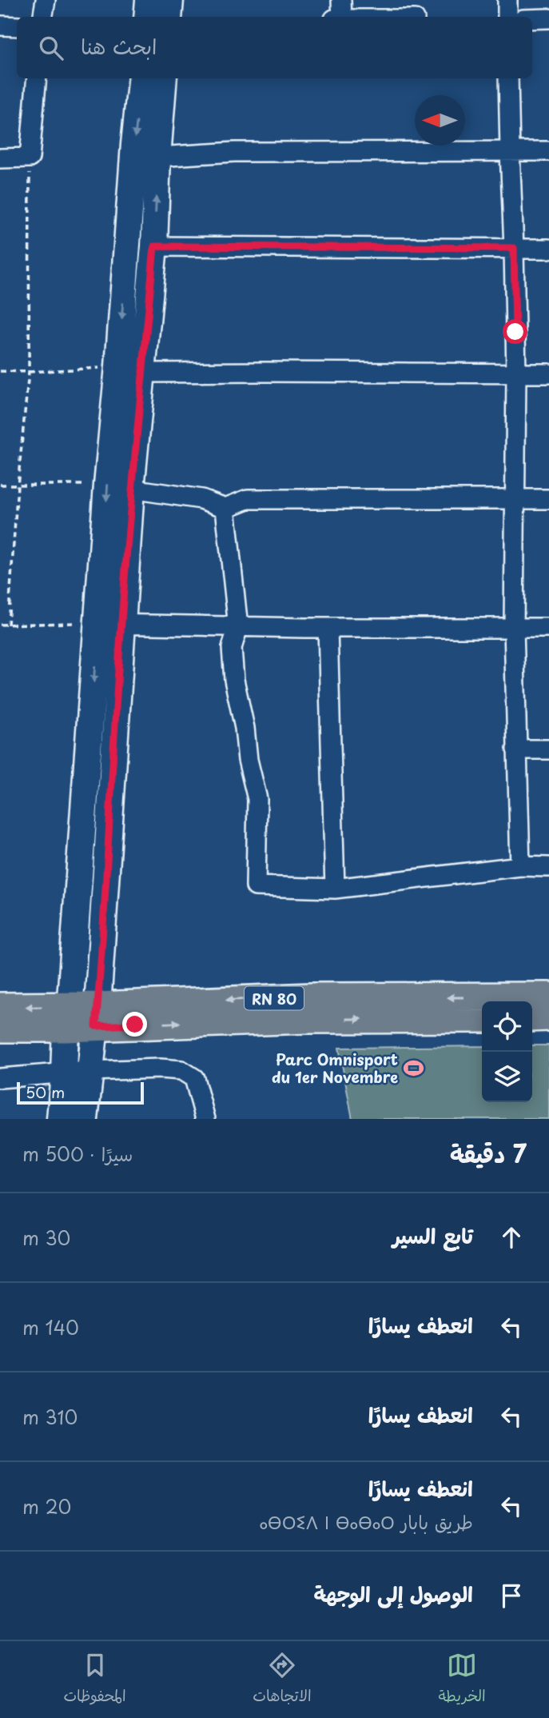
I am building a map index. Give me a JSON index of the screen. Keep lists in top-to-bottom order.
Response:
{
  "streets": {
    "main road": ["RN 80"]
  },
  "places": {
    "sports": ["Parc Omnisport du 1er Novembre"]
  },
  "scale_bar": "50 m",
  "north": "left",
  "page": {
    "search": "ابحث هنا",
    "scale": "50 m",
    "heading": ["7 دقيقة", "سيرًا · 500 m"],
    "list": [
      ["تابع السير", "30 m"],
      ["انعطف يسارًا", "140 m"],
      ["انعطف يسارًا", "310 m"],
      ["انعطف يسارًا", "طريق بابار ⴰⴱⵔⵉⴷ ⵏ ⴱⴰⴱⴰⵔ", "20 m"],
      "الوصول إلى الوجهة"
    ],
    "nav": ["الخريطة", "الاتجاهات", "المحفوظات"]
  }
}
